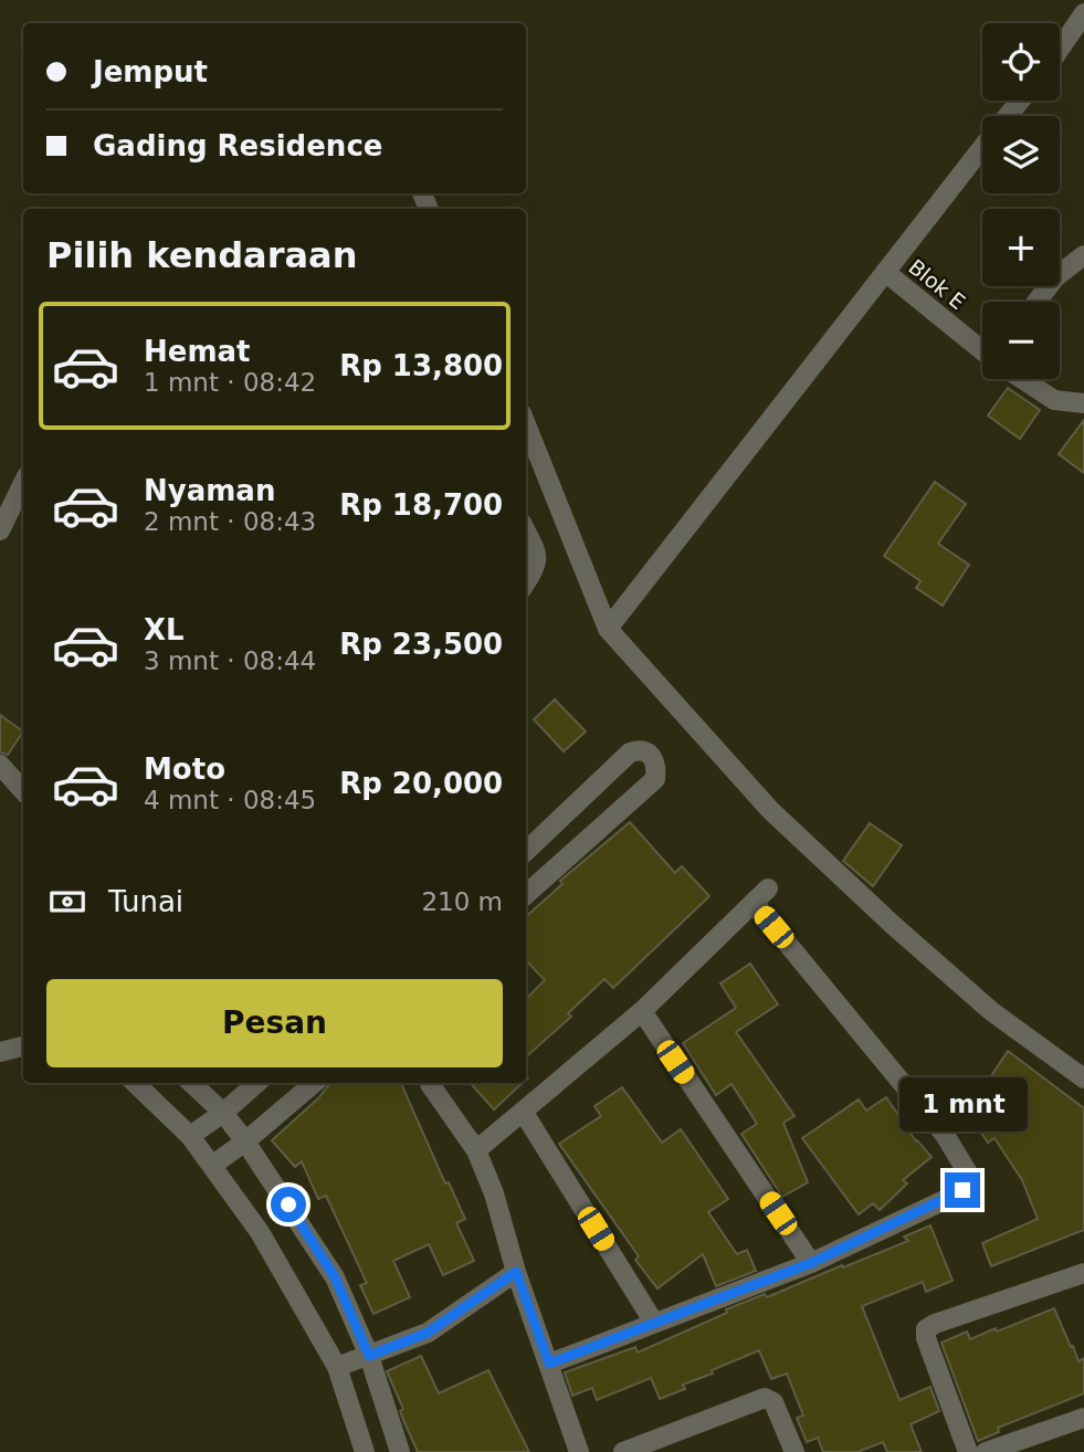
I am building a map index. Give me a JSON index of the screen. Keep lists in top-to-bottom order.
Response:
{
  "streets": {
    "street": ["Blok E"]
  },
  "page": {
    "map_buttons": ["+", "−"],
    "banner": ["Jemput", "Gading Residence"],
    "heading": "Pilih kendaraan",
    "list": [
      {
        "name": "Hemat",
        "note": "1 mnt · 08:42",
        "value": "Rp 13,800"
      },
      {
        "name": "Nyaman",
        "note": "2 mnt · 08:43",
        "value": "Rp 18,700"
      },
      {
        "name": "XL",
        "note": "3 mnt · 08:44",
        "value": "Rp 23,500"
      },
      {
        "name": "Moto",
        "note": "4 mnt · 08:45",
        "value": "Rp 20,000"
      }
    ],
    "pay": ["Tunai", "210 m"],
    "buttons": "Pesan",
    "bubble": "1 mnt"
  }
}
